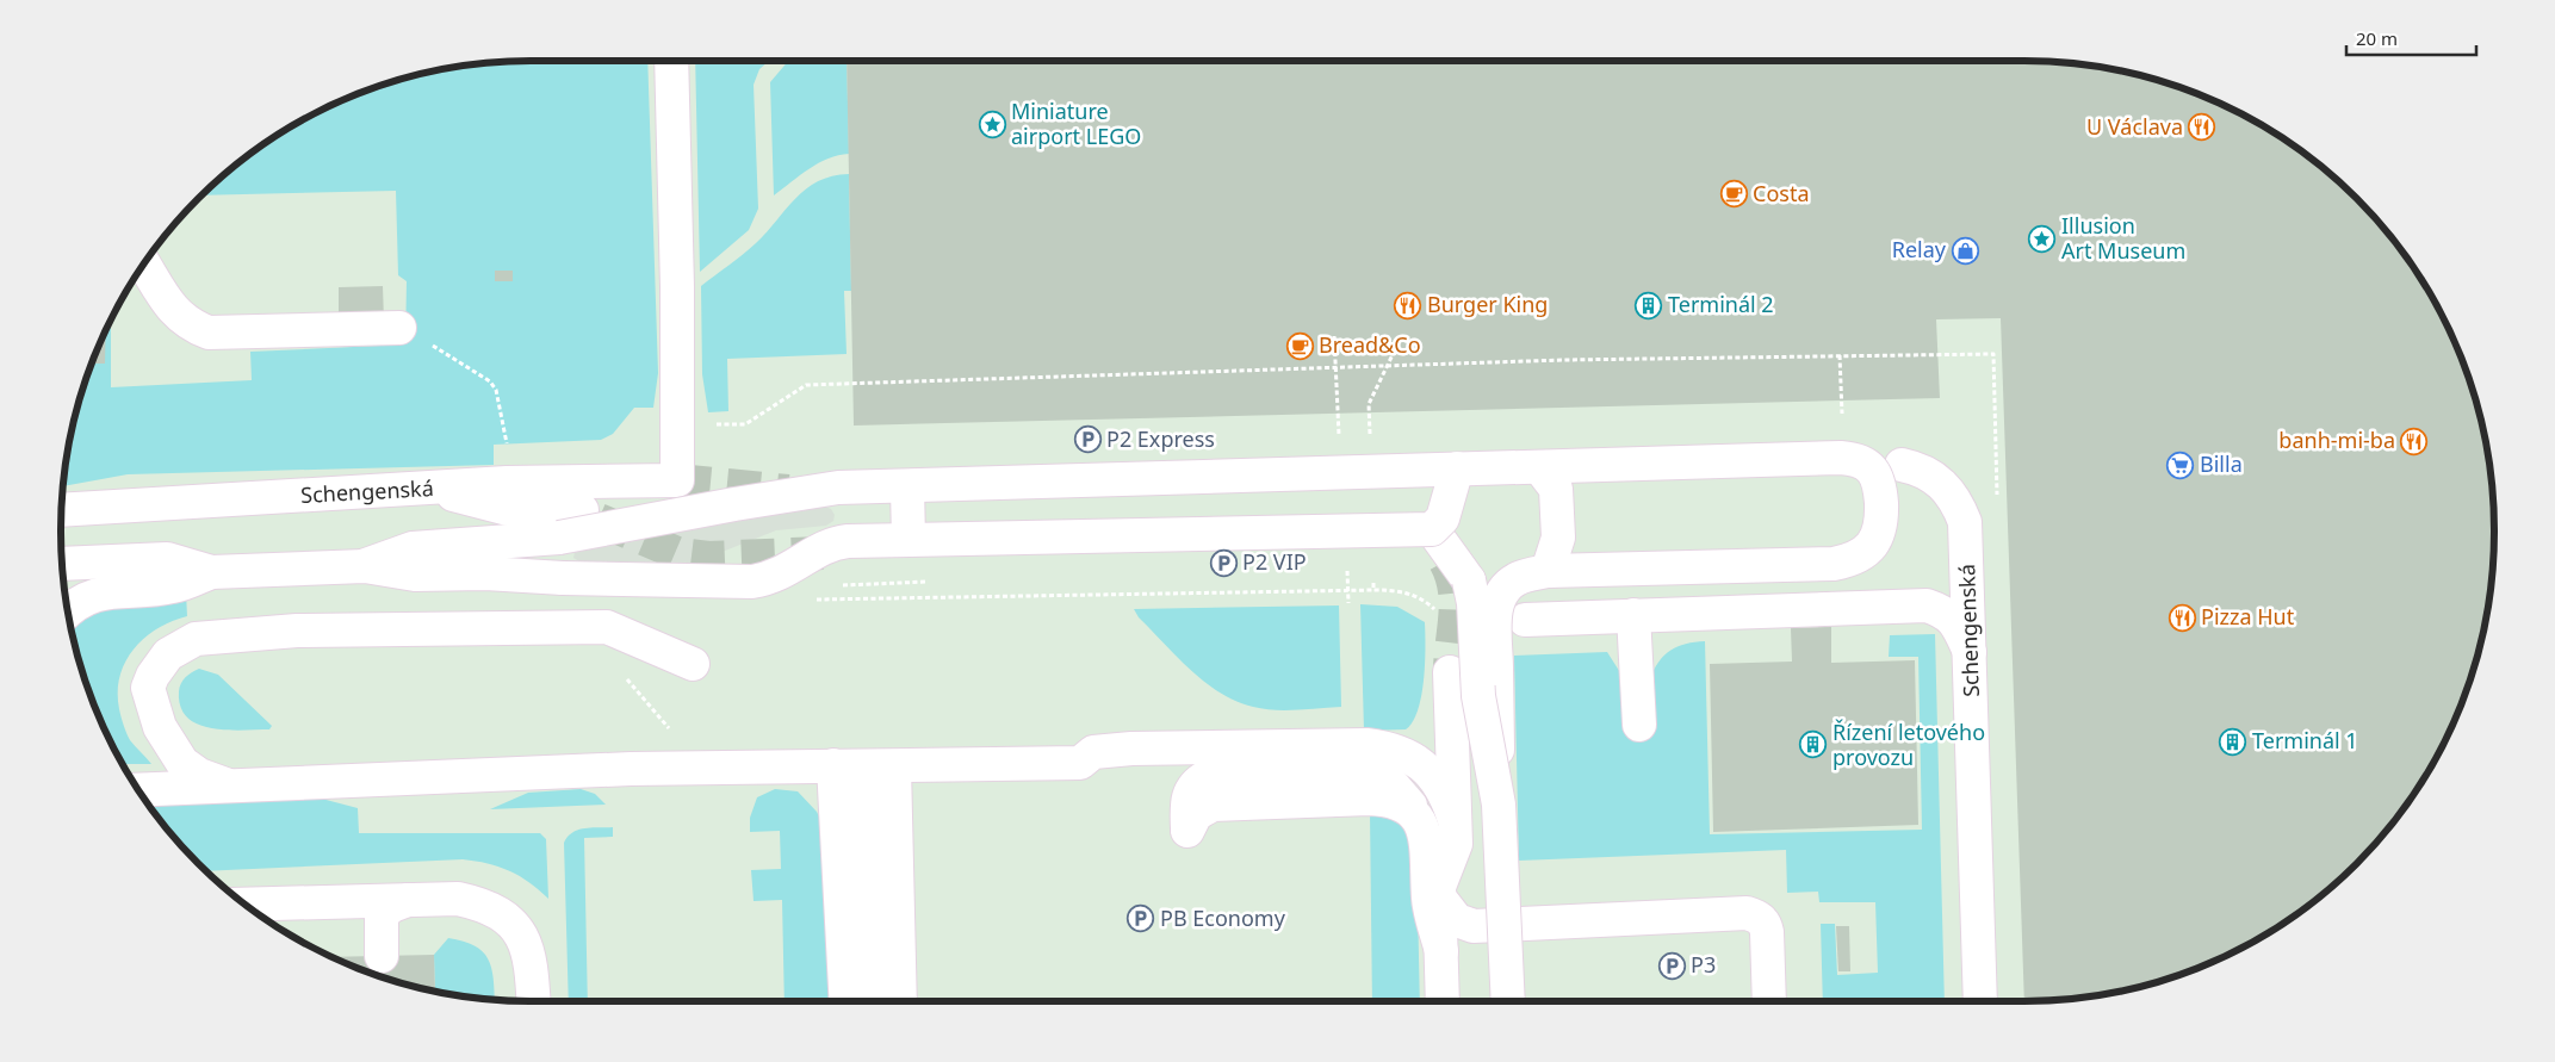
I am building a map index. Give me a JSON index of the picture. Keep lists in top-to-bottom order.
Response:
{
  "streets": {
    "street": ["Schengenská"]
  },
  "places": {
    "place": ["Miniature airport LEGO", "Illusion Art Museum"],
    "restaurant": [
      "U Václava",
      "Burger King",
      "banh-mi-ba",
      "Pizza Hut"
    ],
    "cafe": ["Costa", "Bread&Co"],
    "shop": ["Relay"],
    "building": ["Terminál 2", "Terminál 1", "Řízení letového provozu"],
    "parking": [
      "P2 Express",
      "P2 VIP",
      "PB Economy",
      "P3"
    ],
    "supermarket": ["Billa"]
  },
  "scale_bar": "20 m"
}
